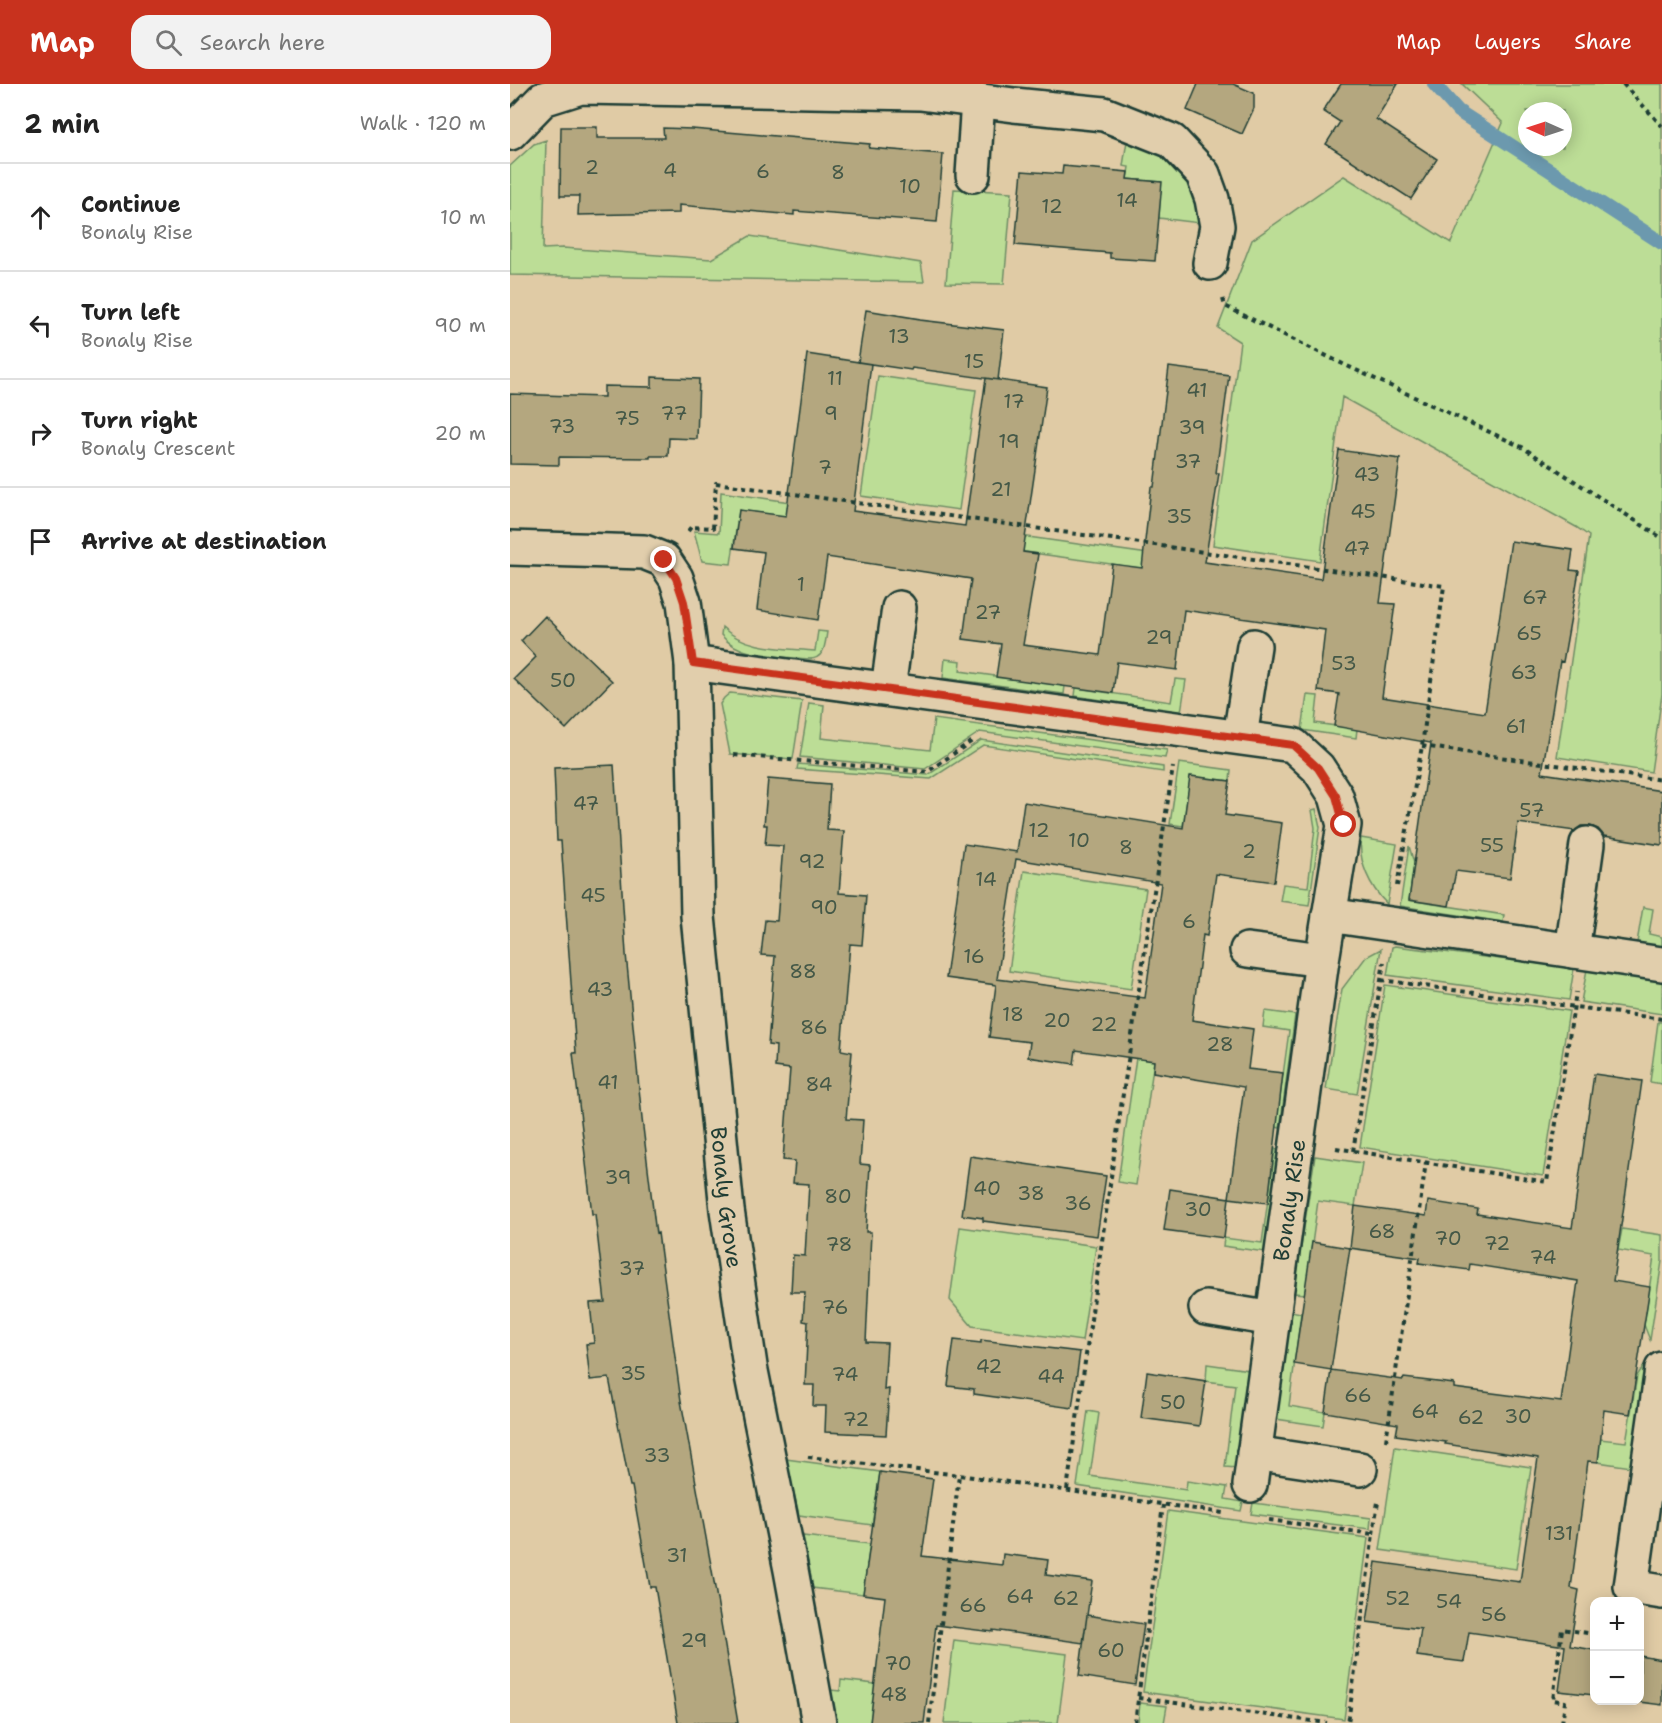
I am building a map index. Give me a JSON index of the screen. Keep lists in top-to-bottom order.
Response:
{
  "streets": {
    "street": ["Bonaly Grove", "Bonaly Rise"]
  },
  "crossings": [
    ["Bonaly Grove", "Bonaly Rise"]
  ],
  "house_numbers": [
    "2",
    "4",
    "6",
    "8",
    "10",
    "14",
    "12",
    "13",
    "15",
    "11",
    "41",
    "17",
    "77",
    "9",
    "75",
    "73",
    "39",
    "19",
    "37",
    "7",
    "43",
    "21",
    "45",
    "35",
    "47",
    "1",
    "67",
    "27",
    "65",
    "29",
    "53",
    "63",
    "50",
    "61",
    "47",
    "57",
    "12",
    "10",
    "55",
    "8",
    "2",
    "92",
    "14",
    "45",
    "90",
    "6",
    "16",
    "88",
    "43",
    "18",
    "20",
    "22",
    "86",
    "28",
    "41",
    "84",
    "39",
    "40",
    "38",
    "80",
    "36",
    "30",
    "68",
    "70",
    "72",
    "78",
    "74",
    "37",
    "76",
    "42",
    "35",
    "74",
    "44",
    "66",
    "50",
    "64",
    "30",
    "62",
    "72",
    "33",
    "131",
    "31",
    "64",
    "62",
    "52",
    "54",
    "66",
    "56",
    "29",
    "60",
    "70",
    "48"
  ],
  "north": "left",
  "page": {
    "header": "Map",
    "search": "Search here",
    "nav": ["Map", "Layers", "Share"],
    "heading": ["2 min", "Walk · 120 m"],
    "list": [
      ["Continue", "Bonaly Rise", "10 m"],
      ["Turn left", "Bonaly Rise", "90 m"],
      ["Turn right", "Bonaly Crescent", "20 m"],
      "Arrive at destination"
    ],
    "map_buttons": ["+", "−"]
  }
}
